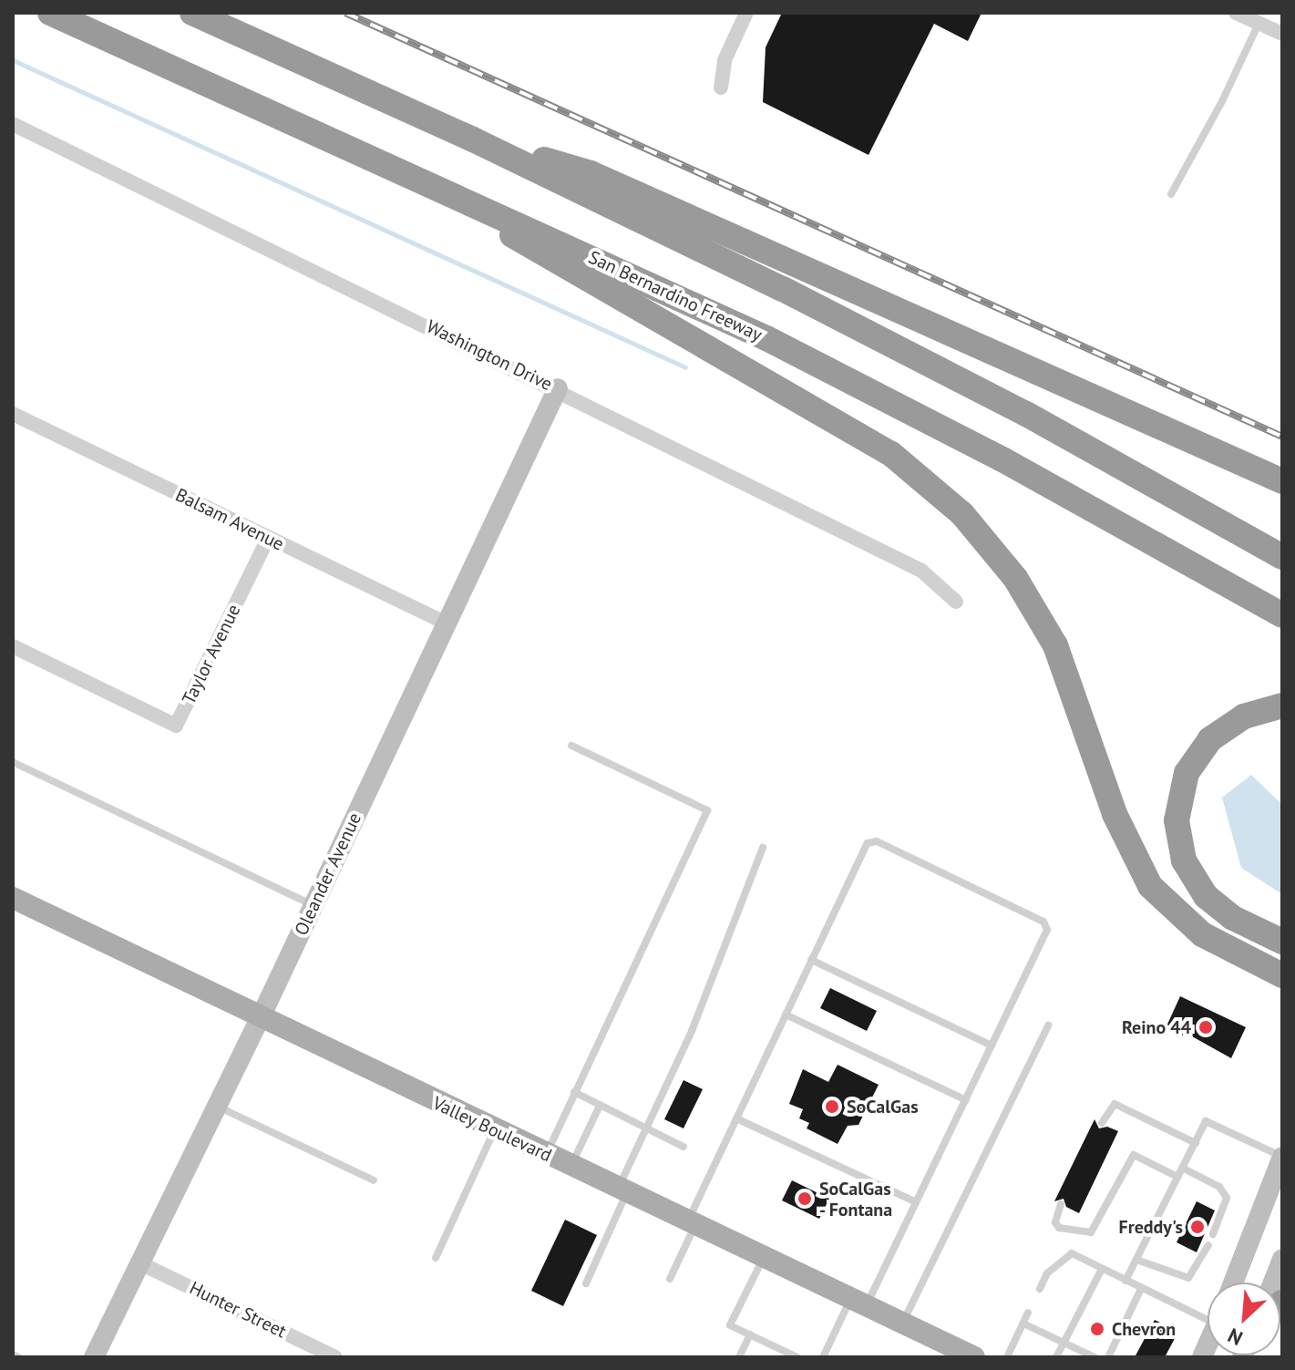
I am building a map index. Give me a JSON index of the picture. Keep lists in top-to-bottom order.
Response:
{
  "streets": {
    "highway": ["San Bernardino Freeway"],
    "main road": ["Valley Boulevard"],
    "street": [
      "Washington Drive",
      "Balsam Avenue",
      "Taylor Avenue",
      "Oleander Avenue",
      "Hunter Street"
    ]
  },
  "crossings": [
    ["Washington Drive", "Oleander Avenue"],
    ["Balsam Avenue", "Taylor Avenue"],
    ["Balsam Avenue", "Oleander Avenue"],
    ["Oleander Avenue", "Valley Boulevard"],
    ["Oleander Avenue", "Hunter Street"]
  ],
  "places": [
    "Reino 44",
    "SoCalGas",
    "SoCalGas - Fontana",
    "Freddy's",
    "Chevron"
  ],
  "north": "bottom left"
}
